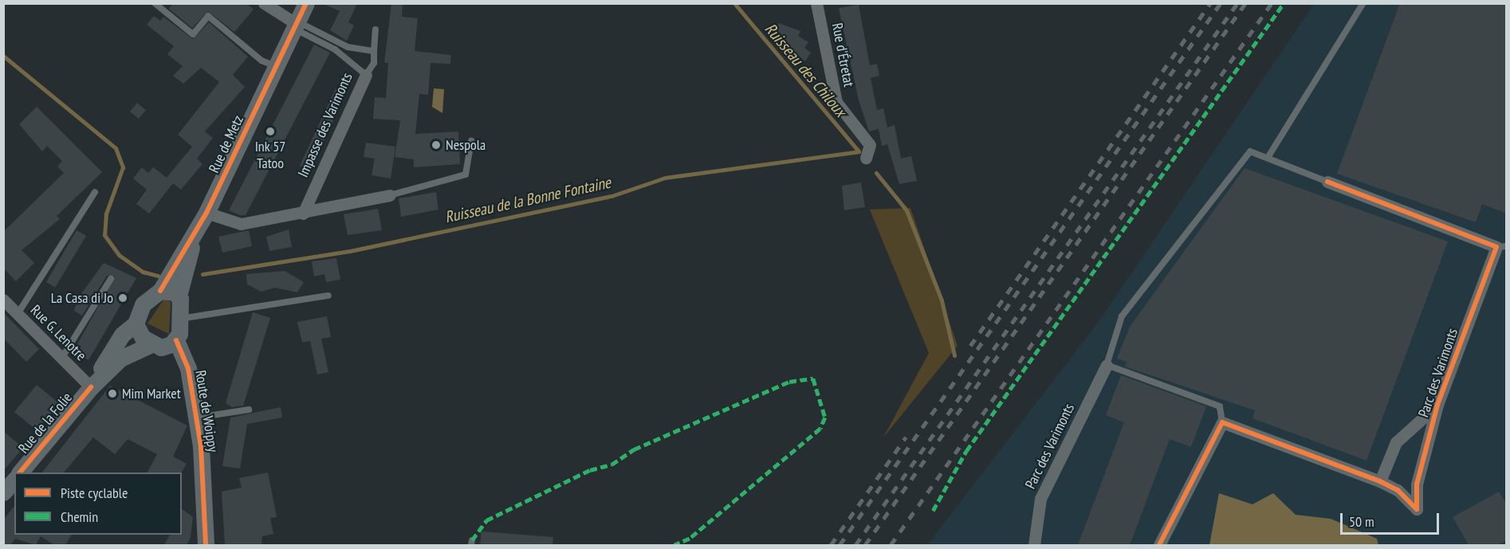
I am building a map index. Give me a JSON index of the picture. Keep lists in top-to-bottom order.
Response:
{
  "streets": {
    "street": [
      "Rue d'Étretat",
      "Impasse des Varimonts",
      "Rue de Metz",
      "Rue G. Lenotre",
      "Parc des Varimonts",
      "Route de Woippy",
      "Rue de la Folie"
    ]
  },
  "crossings": [
    ["Impasse des Varimonts", "Rue de Metz"],
    ["Rue de Metz", "Route de Woippy"],
    ["Rue de Metz", "Rue de la Folie"],
    ["Rue G. Lenotre", "Rue de la Folie"],
    ["Route de Woippy", "Rue de la Folie"]
  ],
  "water": ["Ruisseau des Chiloux", "Ruisseau de la Bonne Fontaine"],
  "places": [
    "Ink 57 Tatoo",
    "Nespola",
    "La Casa di Jo",
    "Mim Market"
  ],
  "legend": ["Piste cyclable", "Chemin"],
  "scale_bar": "50 m"
}
